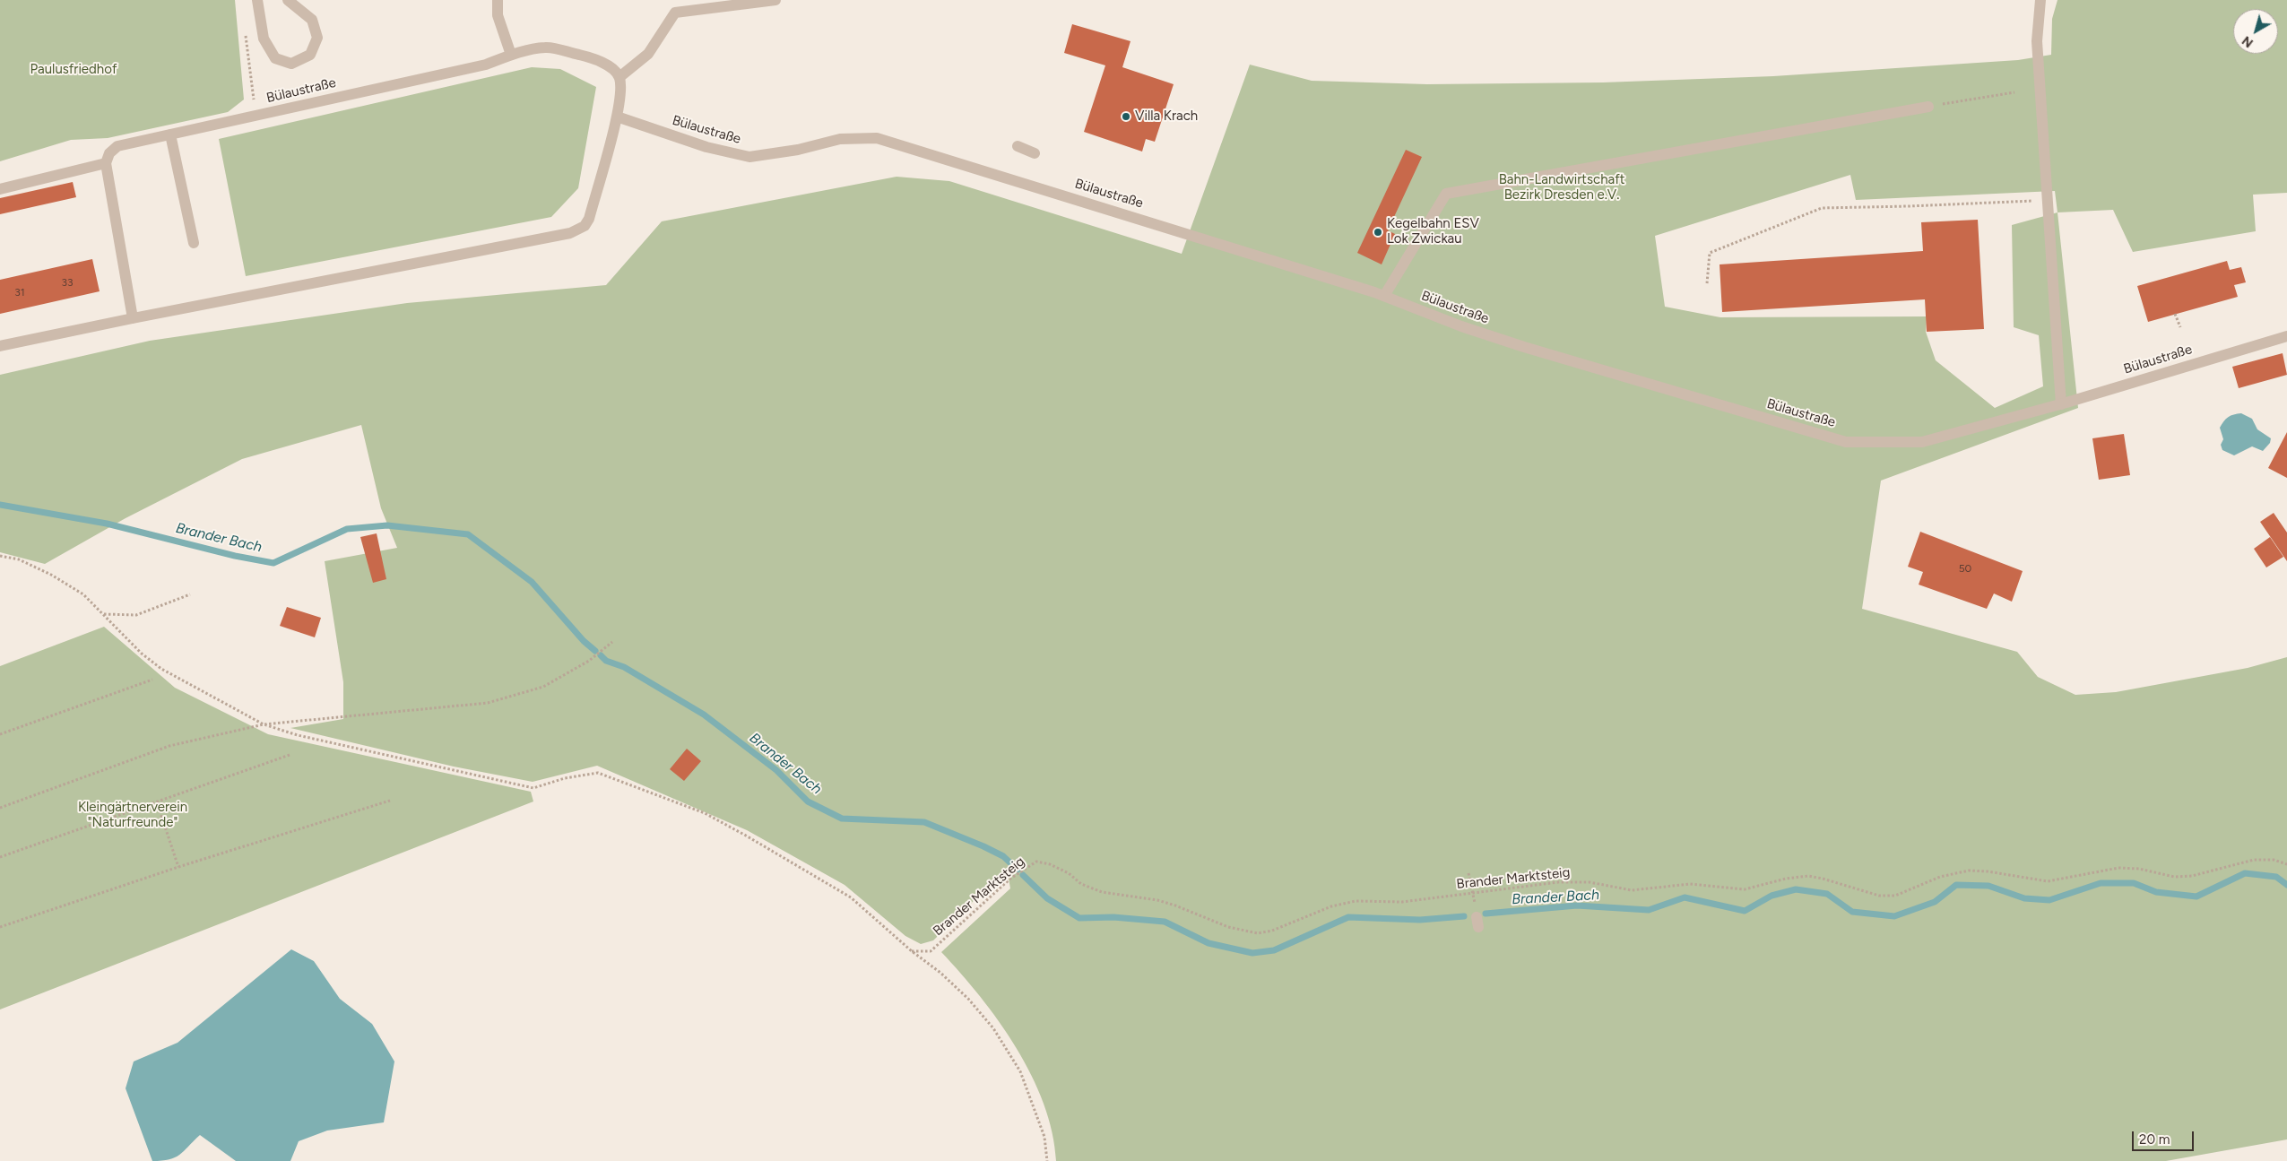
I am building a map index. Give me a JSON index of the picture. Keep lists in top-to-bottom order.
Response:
{
  "streets": {
    "street": ["Bülaustraße"],
    "path": ["Brander Marktsteig"]
  },
  "water": ["Brander Bach"],
  "parks": ["Paulusfriedhof", "Bahn-Landwirtschaft Bezirk Dresden e.V.", "Kleingärtnerverein \"Naturfreunde\""],
  "places": ["Villa Krach", "Kegelbahn ESV Lok Zwickau"],
  "house_numbers": ["33", "31", "50"],
  "scale_bar": "20 m",
  "north": "bottom left"
}
